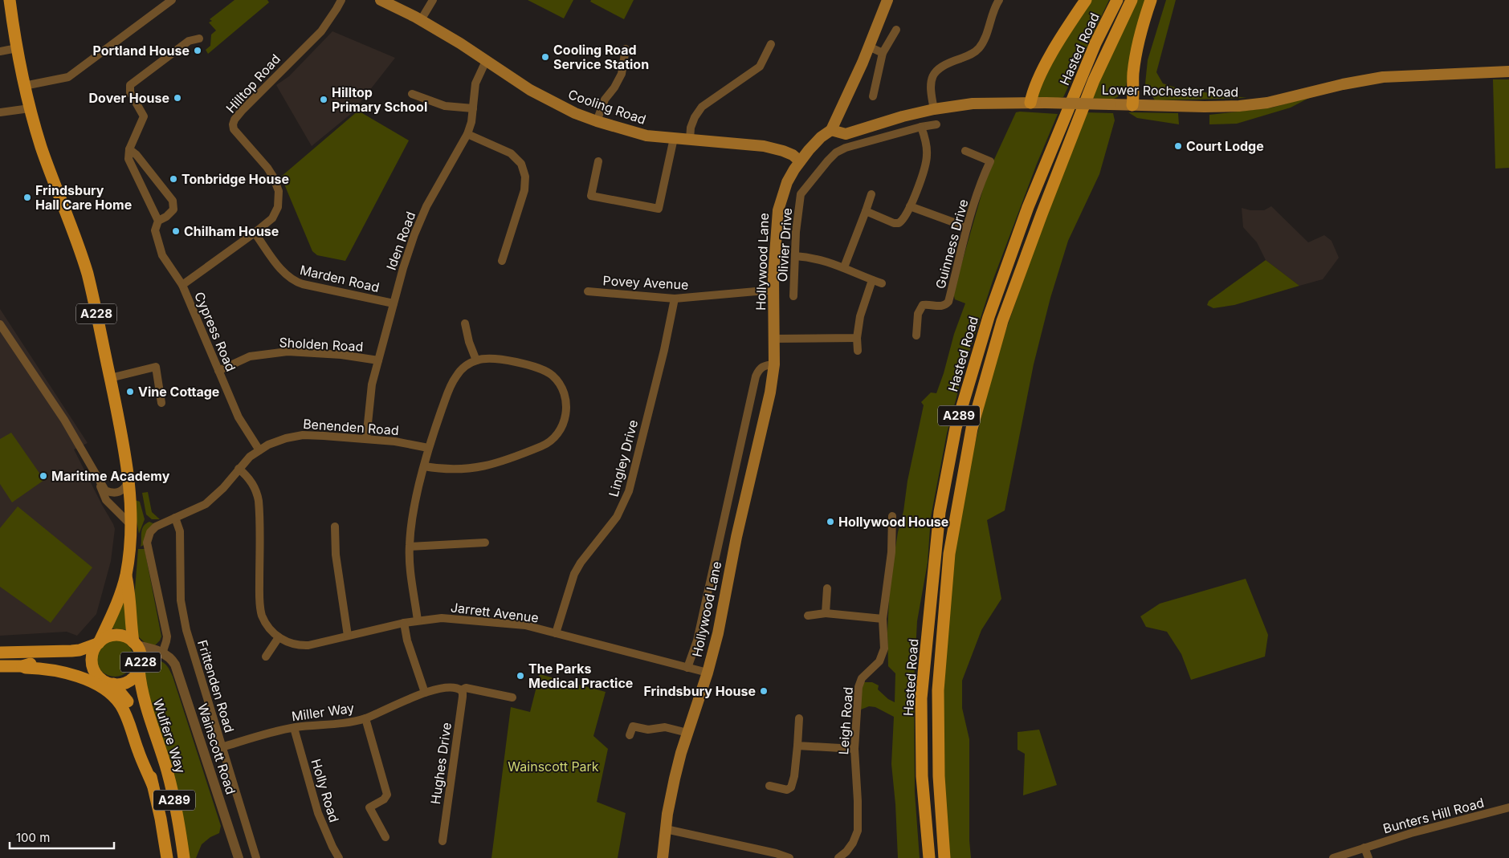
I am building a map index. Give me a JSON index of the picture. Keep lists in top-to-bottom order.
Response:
{
  "streets": {
    "main road": [
      "Hasted Road",
      "Lower Rochester Road",
      "Cooling Road",
      "Hollywood Lane",
      "A228",
      "A289",
      "Wulfere Way"
    ],
    "street": [
      "Hilltop Road",
      "Iden Road",
      "Guinness Drive",
      "Olivier Drive",
      "Marden Road",
      "Povey Avenue",
      "Cypress Road",
      "Sholden Road",
      "Benenden Road",
      "Lingley Drive",
      "Jarrett Avenue",
      "Frittenden Road",
      "Miller Way",
      "Leigh Road",
      "Wainscott Road",
      "Hughes Drive",
      "Holly Road",
      "Bunters Hill Road"
    ]
  },
  "crossings": [
    ["Hilltop Road", "Marden Road"],
    ["Hilltop Road", "Cypress Road"],
    ["Lower Rochester Road", "Hollywood Lane"],
    ["Cooling Road", "Iden Road"],
    ["Cooling Road", "Hollywood Lane"],
    ["Iden Road", "Marden Road"],
    ["Iden Road", "Sholden Road"],
    ["Iden Road", "Benenden Road"],
    ["Hollywood Lane", "Povey Avenue"],
    ["Hollywood Lane", "Jarrett Avenue"],
    ["Povey Avenue", "Lingley Drive"],
    ["A228", "A289"],
    ["A228", "Wulfere Way"],
    ["A228", "Wainscott Road"],
    ["Cypress Road", "Sholden Road"],
    ["Cypress Road", "Benenden Road"],
    ["A289", "Wulfere Way"],
    ["A289", "Wainscott Road"],
    ["Benenden Road", "Jarrett Avenue"],
    ["Benenden Road", "Frittenden Road"],
    ["Benenden Road", "Wainscott Road"],
    ["Lingley Drive", "Jarrett Avenue"],
    ["Frittenden Road", "Miller Way"],
    ["Miller Way", "Hughes Drive"],
    ["Miller Way", "Holly Road"],
    ["Wulfere Way", "Wainscott Road"]
  ],
  "parks": ["Wainscott Park"],
  "places": [
    "Portland House",
    "Cooling Road Service Station",
    "Dover House",
    "Hilltop Primary School",
    "Court Lodge",
    "Tonbridge House",
    "Frindsbury Hall Care Home",
    "Chilham House",
    "Vine Cottage",
    "Maritime Academy",
    "Hollywood House",
    "The Parks Medical Practice",
    "Frindsbury House"
  ],
  "scale_bar": "100 m"
}
